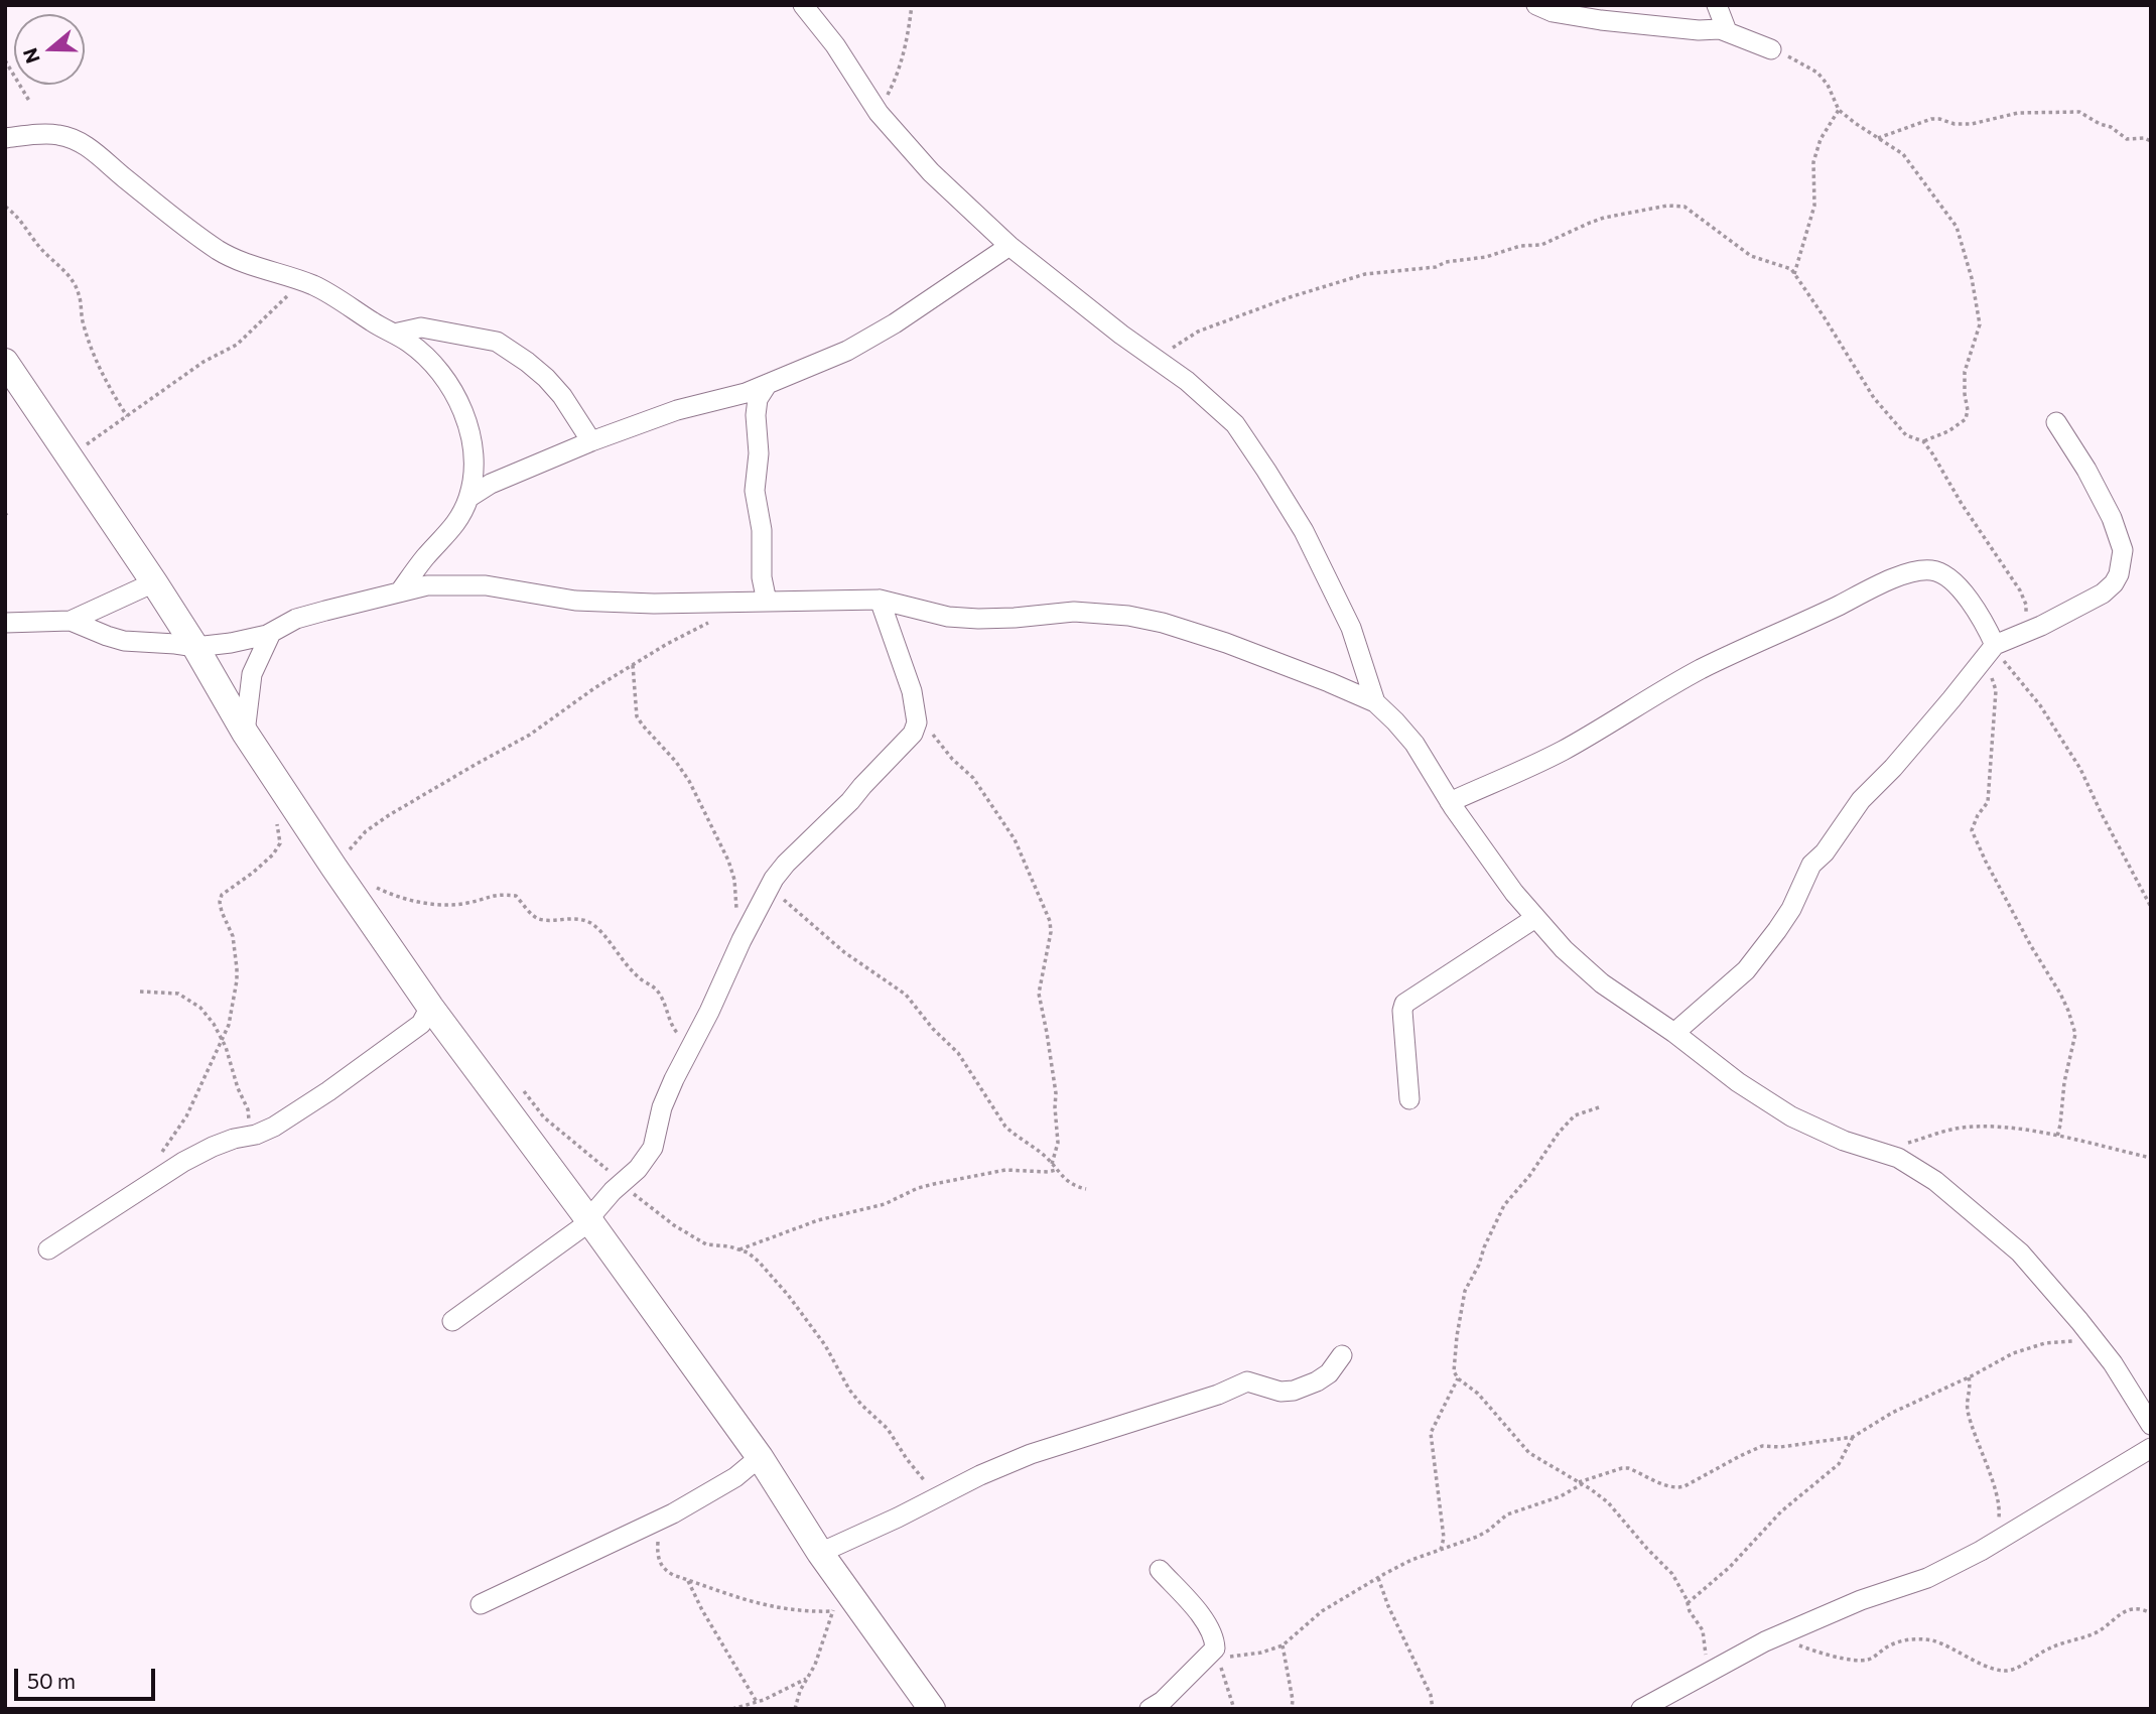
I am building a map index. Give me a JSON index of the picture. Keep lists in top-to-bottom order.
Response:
{
  "scale_bar": "50 m",
  "north": "left"
}
